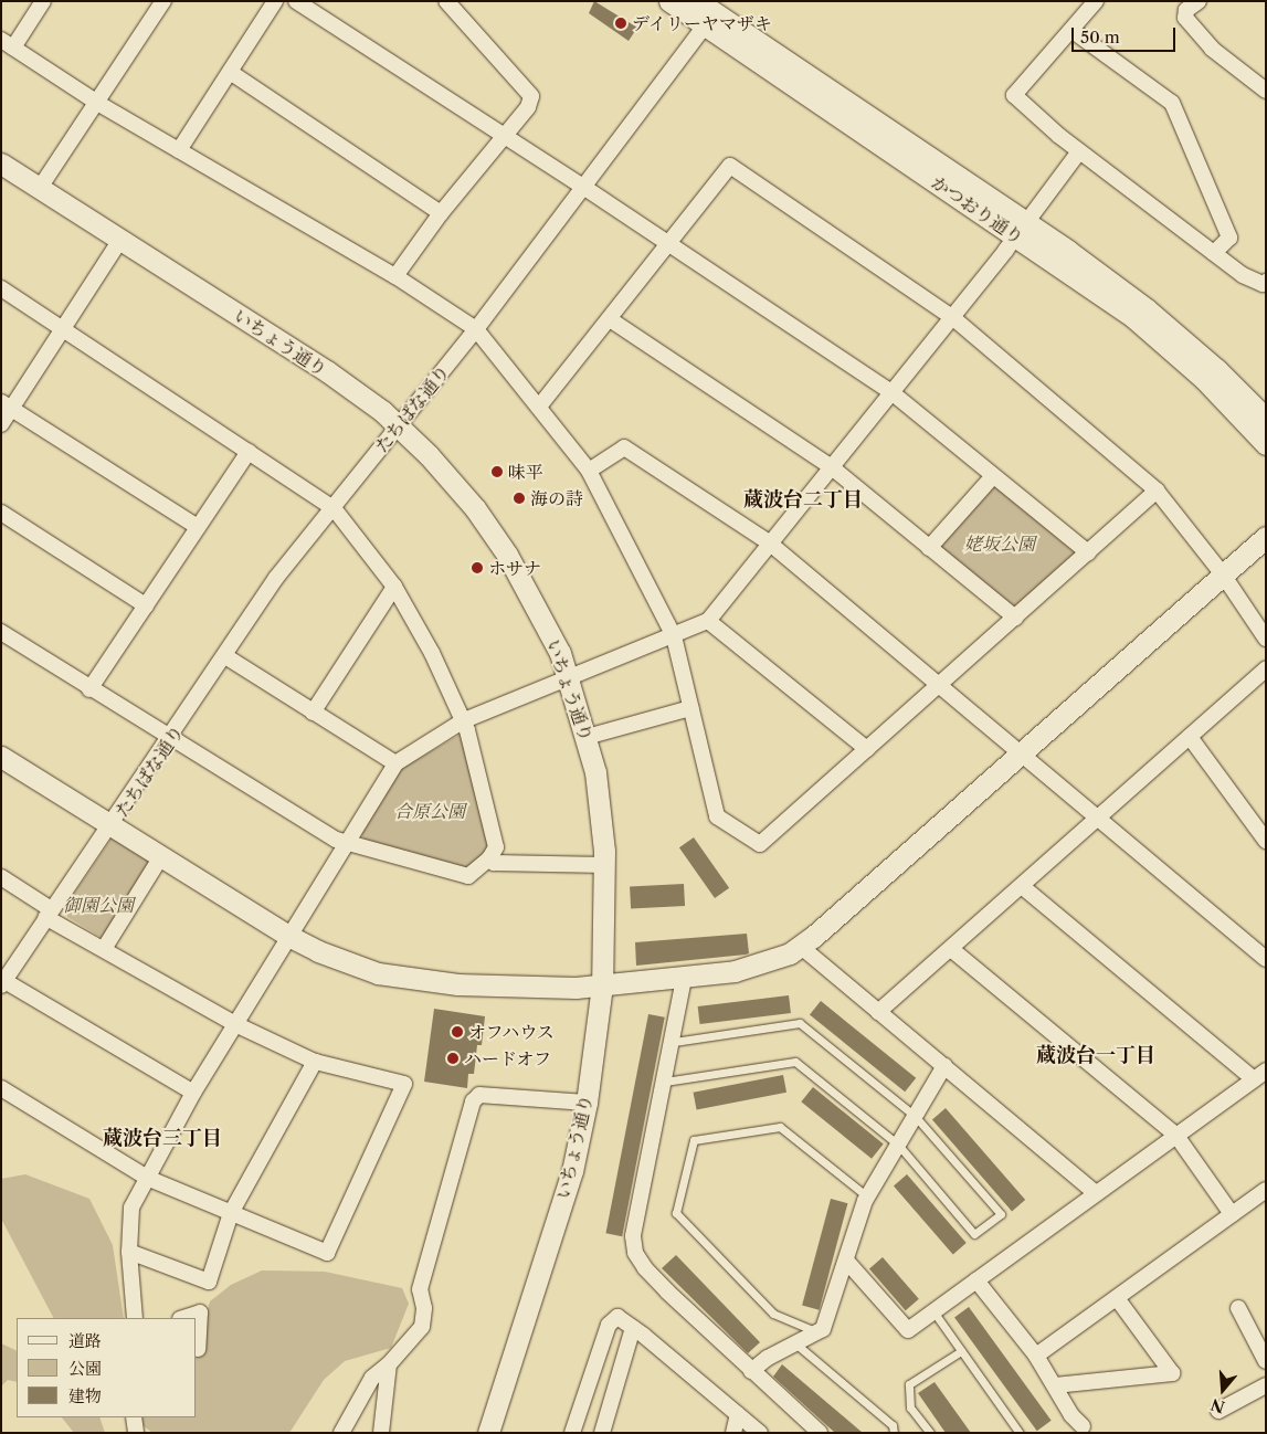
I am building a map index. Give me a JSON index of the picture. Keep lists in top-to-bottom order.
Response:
{
  "streets": {
    "street": ["かつおり通り", "いちょう通り", "たちばな通り"]
  },
  "crossings": [
    ["かつおり通り", "たちばな通り"],
    ["いちょう通り", "たちばな通り"]
  ],
  "districts": ["蔵波台二丁目", "蔵波台一丁目", "蔵波台三丁目"],
  "parks": ["姥坂公園", "合原公園", "御園公園"],
  "places": [
    "デイリーヤマザキ",
    "味平",
    "海の詩",
    "ホサナ",
    "オフハウス",
    "ハードオフ"
  ],
  "legend": ["道路", "公園", "建物"],
  "scale_bar": "50 m",
  "north": "bottom"
}
